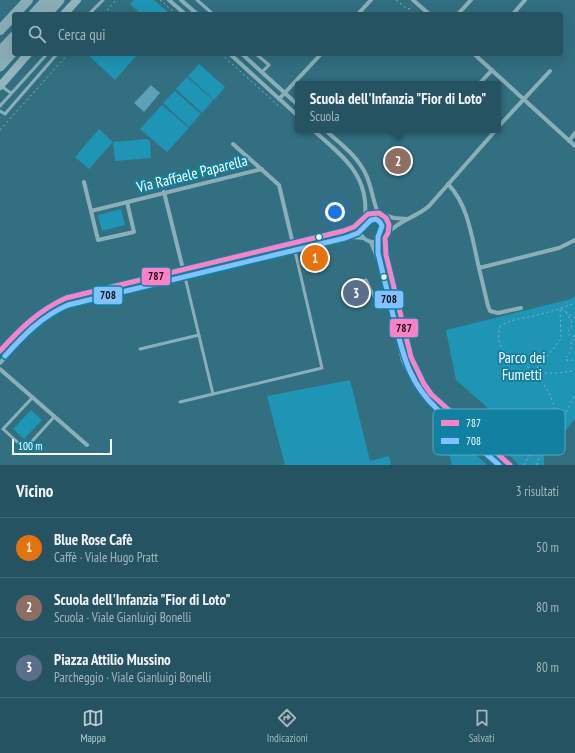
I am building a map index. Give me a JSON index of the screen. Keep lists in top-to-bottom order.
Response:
{
  "streets": {
    "street": ["Via Raffaele Paparella"]
  },
  "parks": ["Parco dei Fumetti"],
  "lines": ["transit line 787", "transit line 708"],
  "legend": ["787", "708"],
  "scale_bar": "100 m",
  "page": {
    "search": "Cerca qui",
    "popup": ["Scuola dell'Infanzia \"Fior di Loto\"", "Scuola"],
    "pins": ["2", "1", "3"],
    "scale": "100 m",
    "heading": ["Vicino", "3 risultati"],
    "list": [
      {
        "mark": "1",
        "name": "Blue Rose Cafè",
        "note": "Caffè · Viale Hugo Pratt",
        "value": "50 m"
      },
      {
        "mark": "2",
        "name": "Scuola dell'Infanzia \"Fior di Loto\"",
        "note": "Scuola · Viale Gianluigi Bonelli",
        "value": "80 m"
      },
      {
        "mark": "3",
        "name": "Piazza Attilio Mussino",
        "note": "Parcheggio · Viale Gianluigi Bonelli",
        "value": "80 m"
      }
    ],
    "nav": ["Mappa", "Indicazioni", "Salvati"]
  }
}
